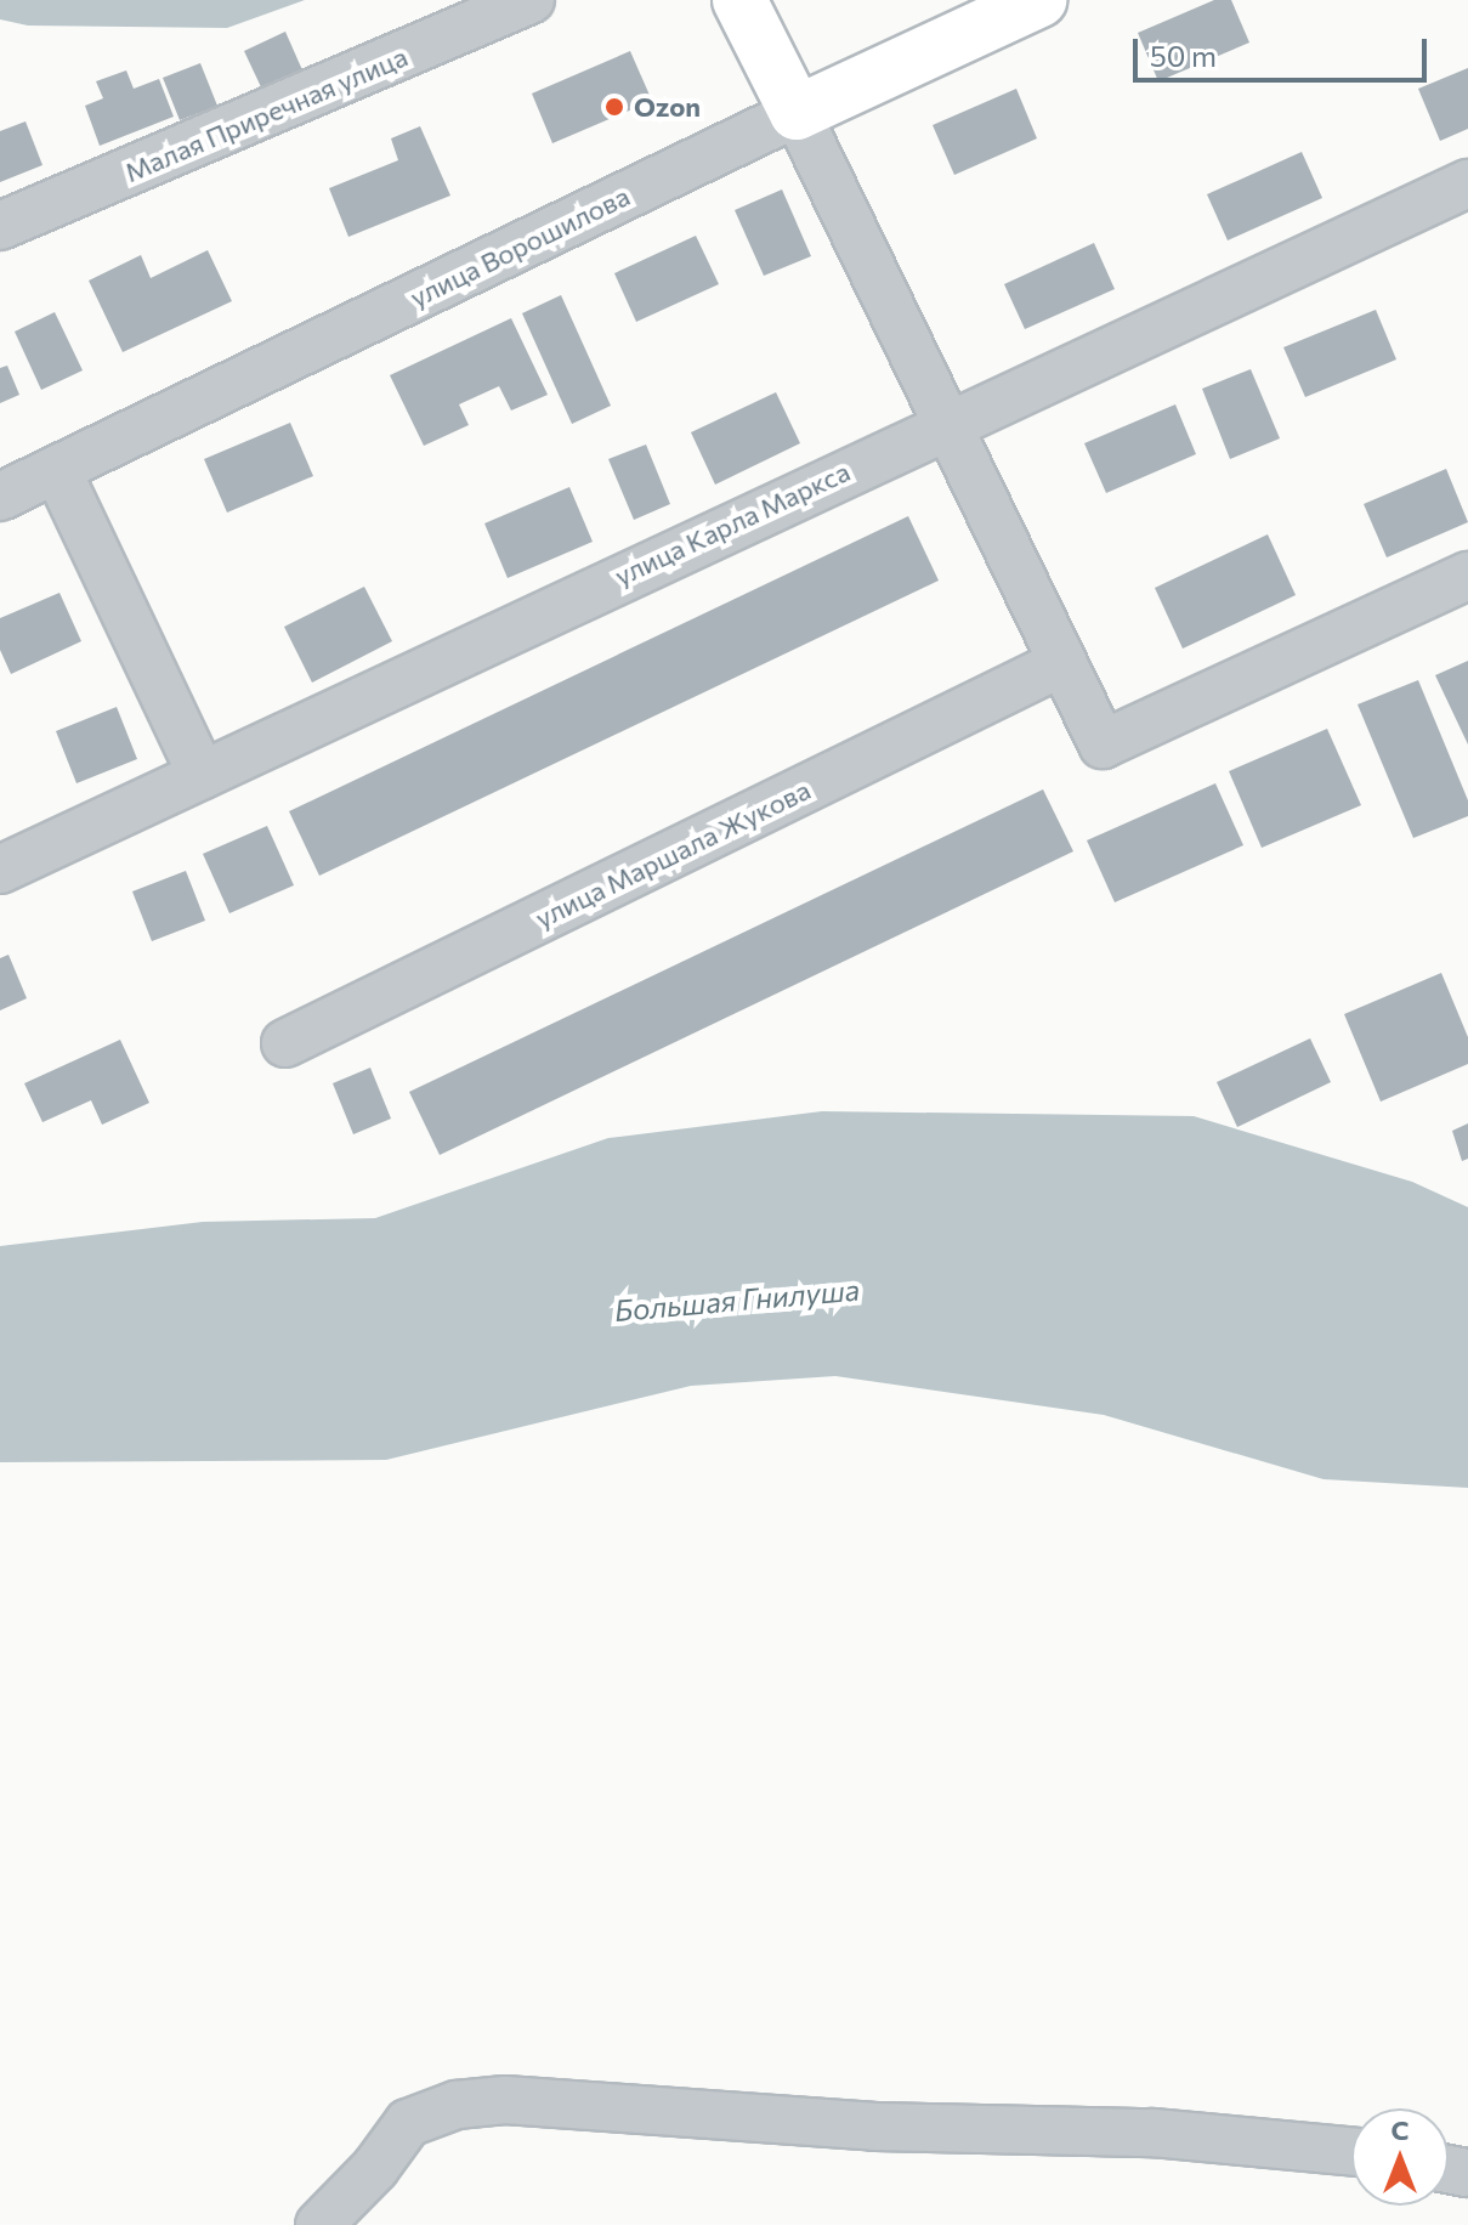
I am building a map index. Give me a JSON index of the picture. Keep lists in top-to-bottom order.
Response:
{
  "streets": {
    "main road": ["улица Ворошилова"],
    "street": ["Малая Приречная улица", "улица Карла Маркса", "улица Маршала Жукова"]
  },
  "water": ["Большая Гнилуша"],
  "places": ["Ozon"],
  "scale_bar": "50 m",
  "north": "top"
}
